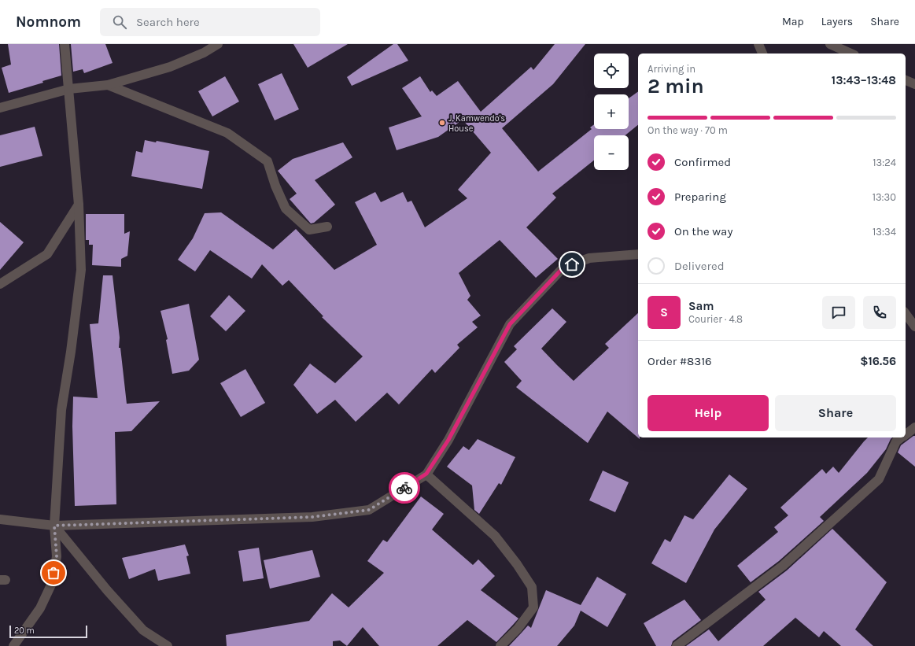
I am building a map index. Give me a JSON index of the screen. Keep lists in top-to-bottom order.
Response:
{
  "places": ["J. Kamwendo's House"],
  "scale_bar": "20 m",
  "page": {
    "header": "Nomnom",
    "search": "Search here",
    "nav": ["Map", "Layers", "Share"],
    "map_buttons": ["+", "−"],
    "heading": ["2 min", "Arriving in", "13:43–13:48"],
    "panel": [
      "Sam",
      "Courier · 4.8",
      "Order #8316",
      "$16.56"
    ],
    "bar": "On the way · 70 m",
    "list": [
      ["Confirmed", "13:24"],
      ["Preparing", "13:30"],
      ["On the way", "13:34"],
      "Delivered"
    ],
    "round": "S",
    "buttons": ["Help", "Share"],
    "scale": "20 m"
  }
}
